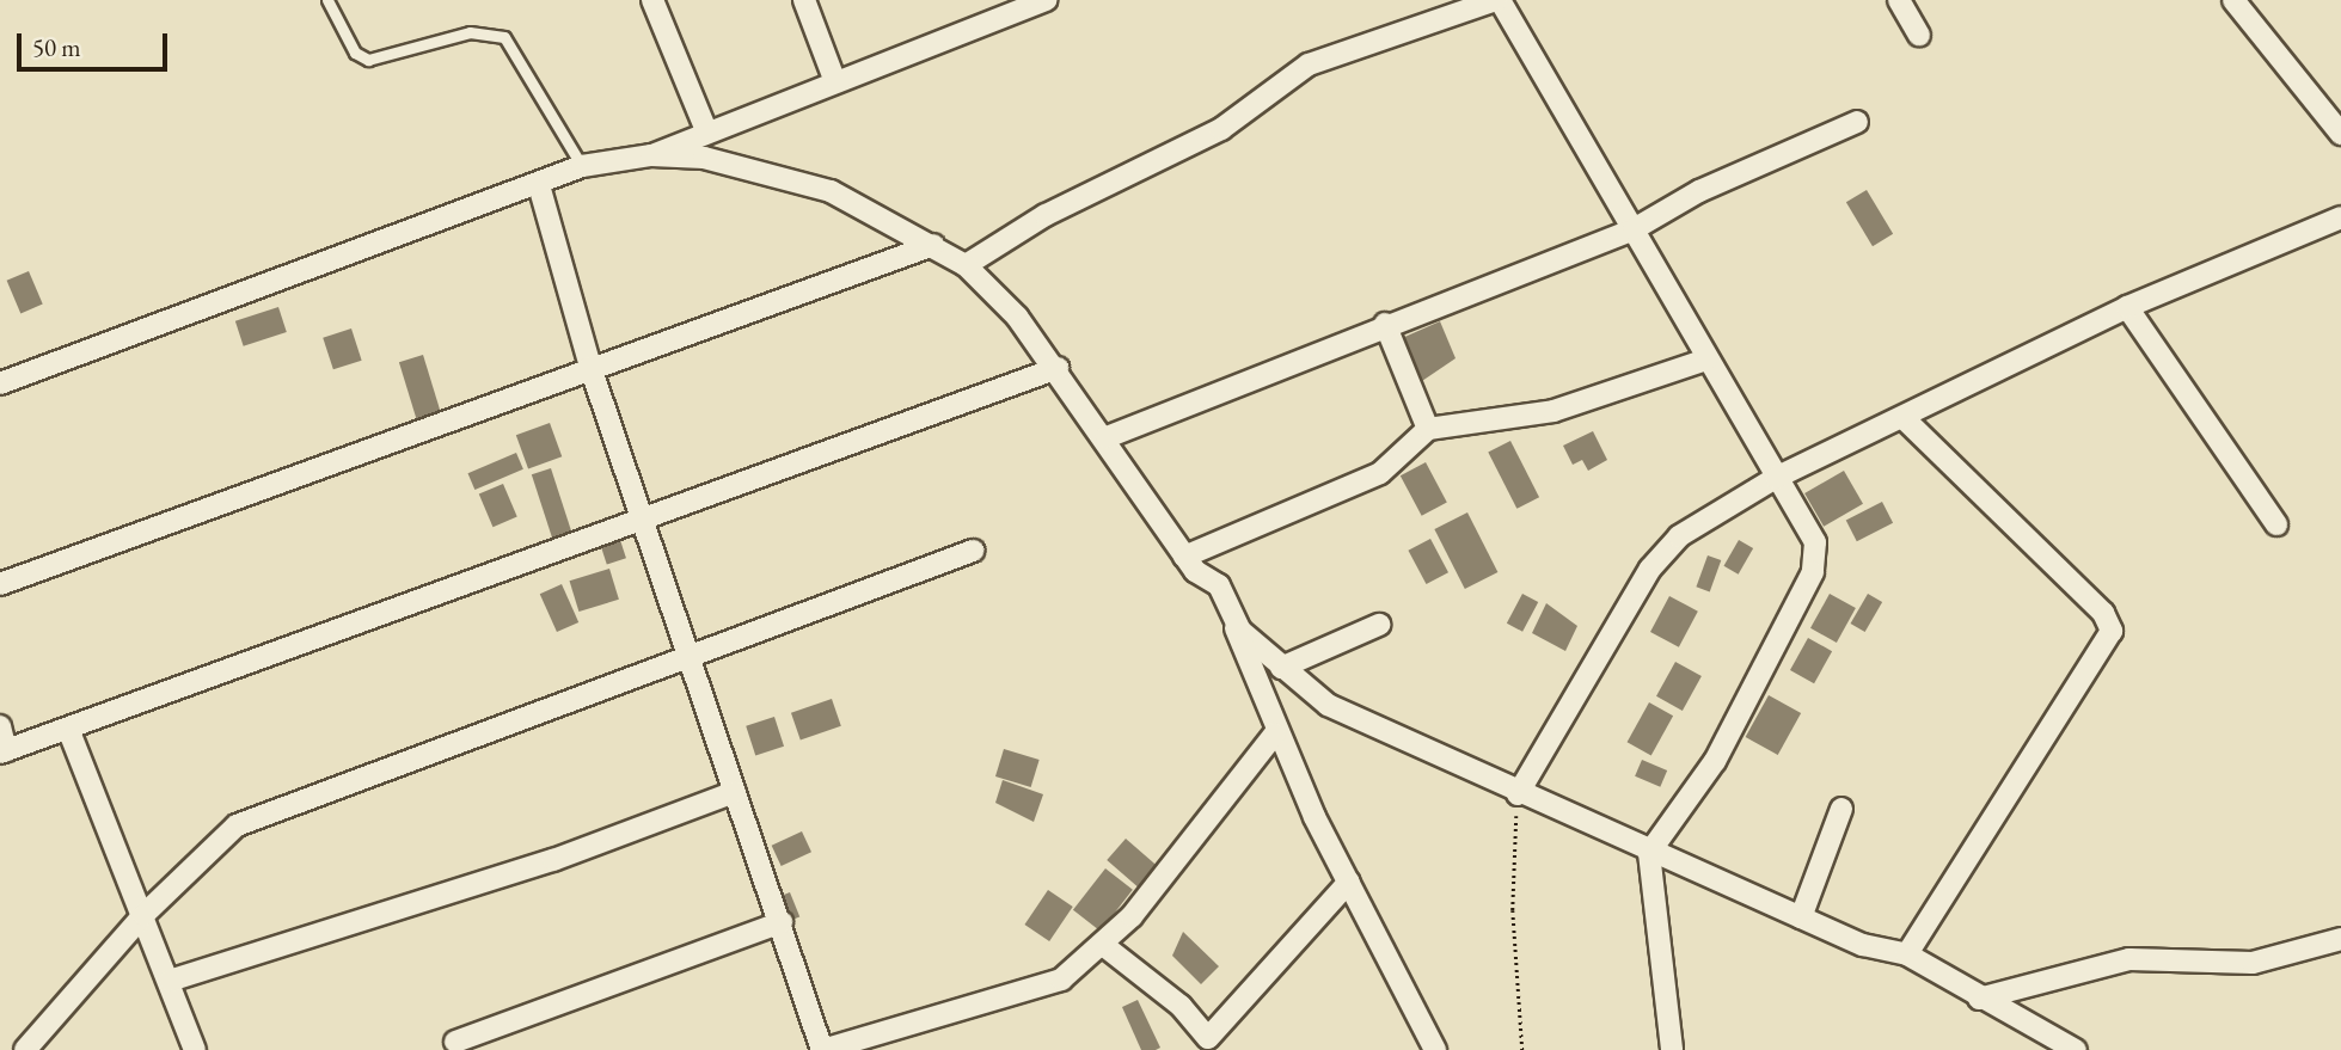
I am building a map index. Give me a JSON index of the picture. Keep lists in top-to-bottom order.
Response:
{
  "scale_bar": "50 m"
}
